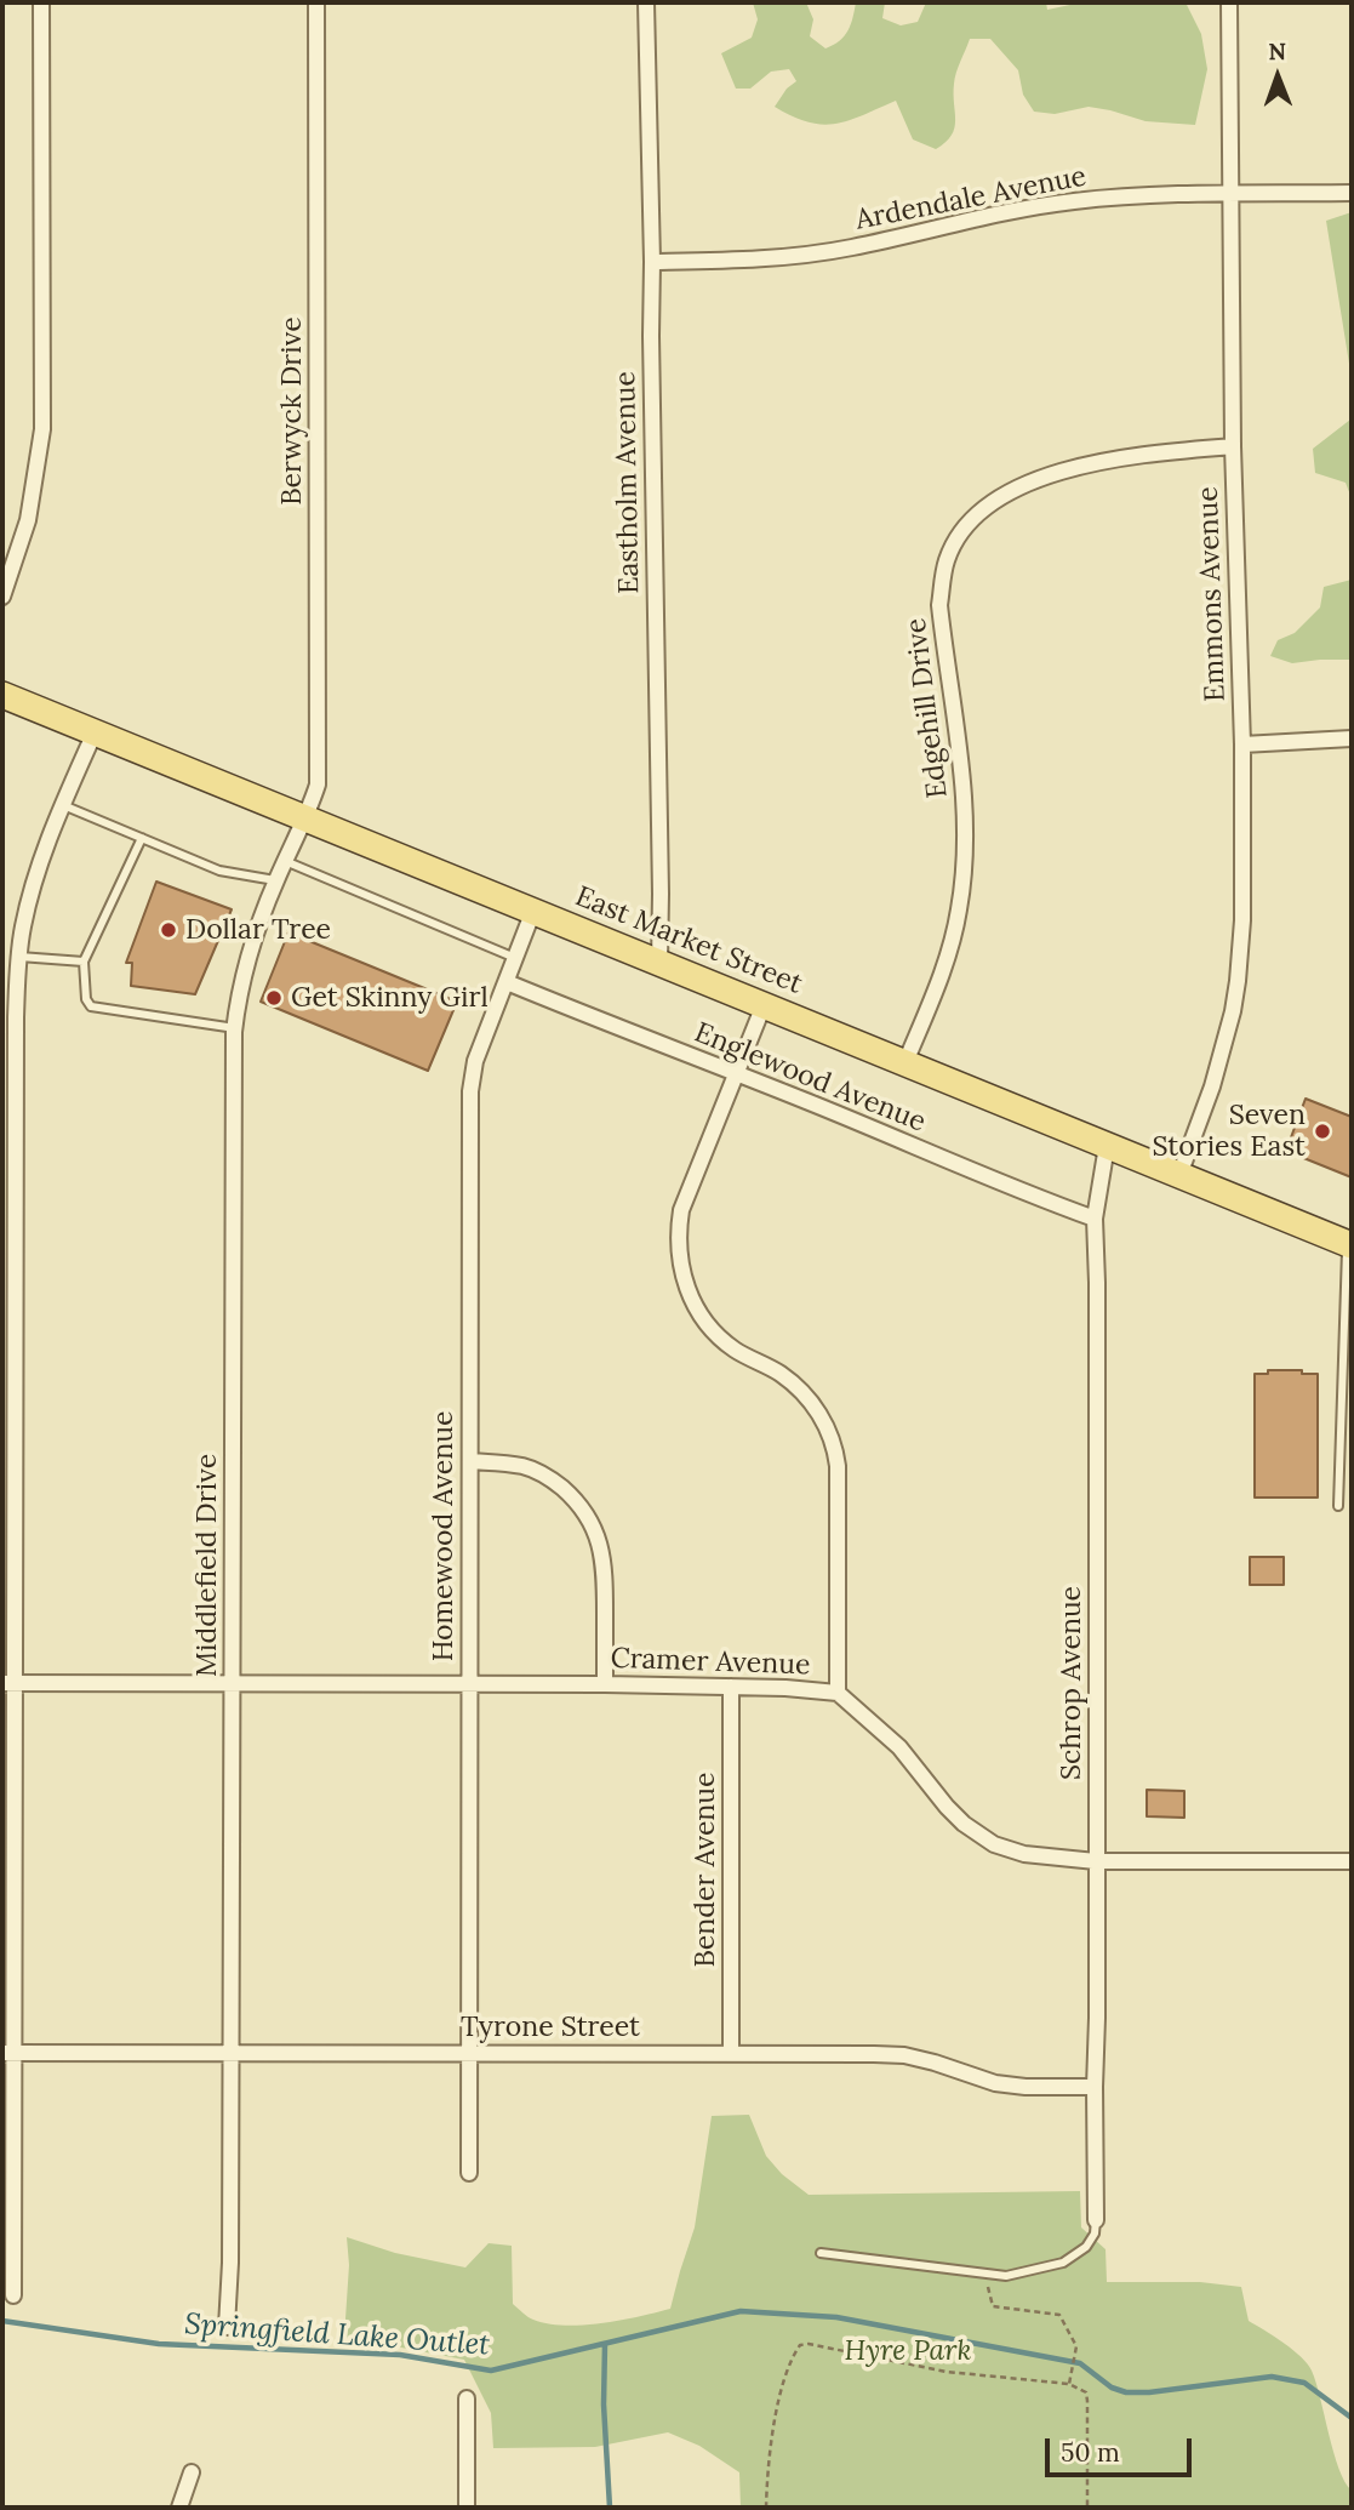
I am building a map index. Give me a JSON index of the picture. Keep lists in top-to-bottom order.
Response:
{
  "streets": {
    "main road": ["East Market Street"],
    "street": [
      "Ardendale Avenue",
      "Berwyck Drive",
      "Eastholm Avenue",
      "Emmons Avenue",
      "Edgehill Drive",
      "Englewood Avenue",
      "Homewood Avenue",
      "Middlefield Drive",
      "Cramer Avenue",
      "Schrop Avenue",
      "Bender Avenue",
      "Tyrone Street"
    ]
  },
  "crossings": [
    ["Ardendale Avenue", "Eastholm Avenue"],
    ["Ardendale Avenue", "Emmons Avenue"],
    ["Berwyck Drive", "East Market Street"],
    ["Berwyck Drive", "Middlefield Drive"],
    ["Eastholm Avenue", "East Market Street"],
    ["Emmons Avenue", "Edgehill Drive"],
    ["Emmons Avenue", "East Market Street"],
    ["Edgehill Drive", "East Market Street"],
    ["East Market Street", "Homewood Avenue"],
    ["East Market Street", "Middlefield Drive"],
    ["East Market Street", "Schrop Avenue"],
    ["Englewood Avenue", "Homewood Avenue"],
    ["Englewood Avenue", "Schrop Avenue"],
    ["Homewood Avenue", "Cramer Avenue"],
    ["Homewood Avenue", "Tyrone Street"],
    ["Middlefield Drive", "Cramer Avenue"],
    ["Middlefield Drive", "Tyrone Street"],
    ["Cramer Avenue", "Schrop Avenue"],
    ["Cramer Avenue", "Bender Avenue"],
    ["Schrop Avenue", "Tyrone Street"],
    ["Bender Avenue", "Tyrone Street"]
  ],
  "water": ["Springfield Lake Outlet"],
  "parks": ["Hyre Park"],
  "places": ["Dollar Tree", "Get Skinny Girl", "Seven Stories East"],
  "scale_bar": "50 m",
  "north": "top"
}
